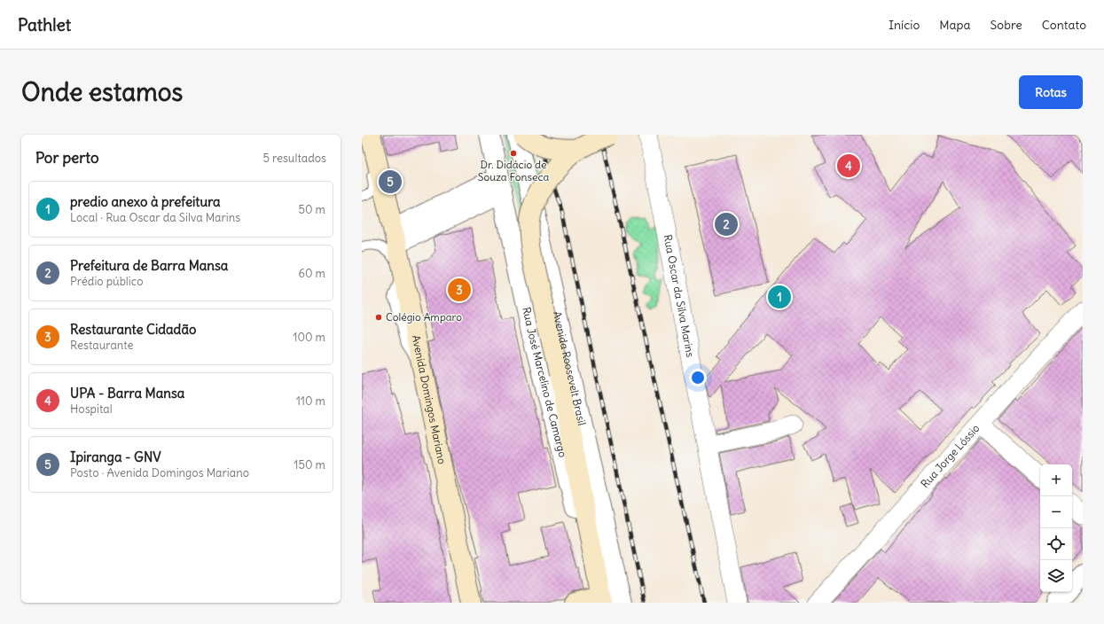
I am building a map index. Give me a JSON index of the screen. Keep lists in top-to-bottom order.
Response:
{
  "streets": {
    "main road": ["Rua José Marcelino de Camargo", "Avenida Domingos Mariano"],
    "street": ["Rua Oscar da Silva Marins", "Avenida Roosevelt Brasil", "Rua Jorge Lóssio"]
  },
  "places": ["Dr. Didácio de Souza Fonseca", "Colégio Amparo"],
  "page": {
    "header": "Pathlet",
    "nav": [
      "Início",
      "Mapa",
      "Sobre",
      "Contato"
    ],
    "buttons": "Rotas",
    "title": "Onde estamos",
    "heading": ["Por perto", "5 resultados"],
    "pins": [
      "4",
      "5",
      "2",
      "3",
      "1"
    ],
    "list": [
      {
        "mark": "1",
        "name": "predio anexo à prefeitura",
        "note": "Local · Rua Oscar da Silva Marins",
        "value": "50 m"
      },
      {
        "mark": "2",
        "name": "Prefeitura de Barra Mansa",
        "note": "Prédio público",
        "value": "60 m"
      },
      {
        "mark": "3",
        "name": "Restaurante Cidadão",
        "note": "Restaurante",
        "value": "100 m"
      },
      {
        "mark": "4",
        "name": "UPA - Barra Mansa",
        "note": "Hospital",
        "value": "110 m"
      },
      {
        "mark": "5",
        "name": "Ipiranga - GNV",
        "note": "Posto · Avenida Domingos Mariano",
        "value": "150 m"
      }
    ],
    "map_buttons": ["+", "−"]
  }
}
